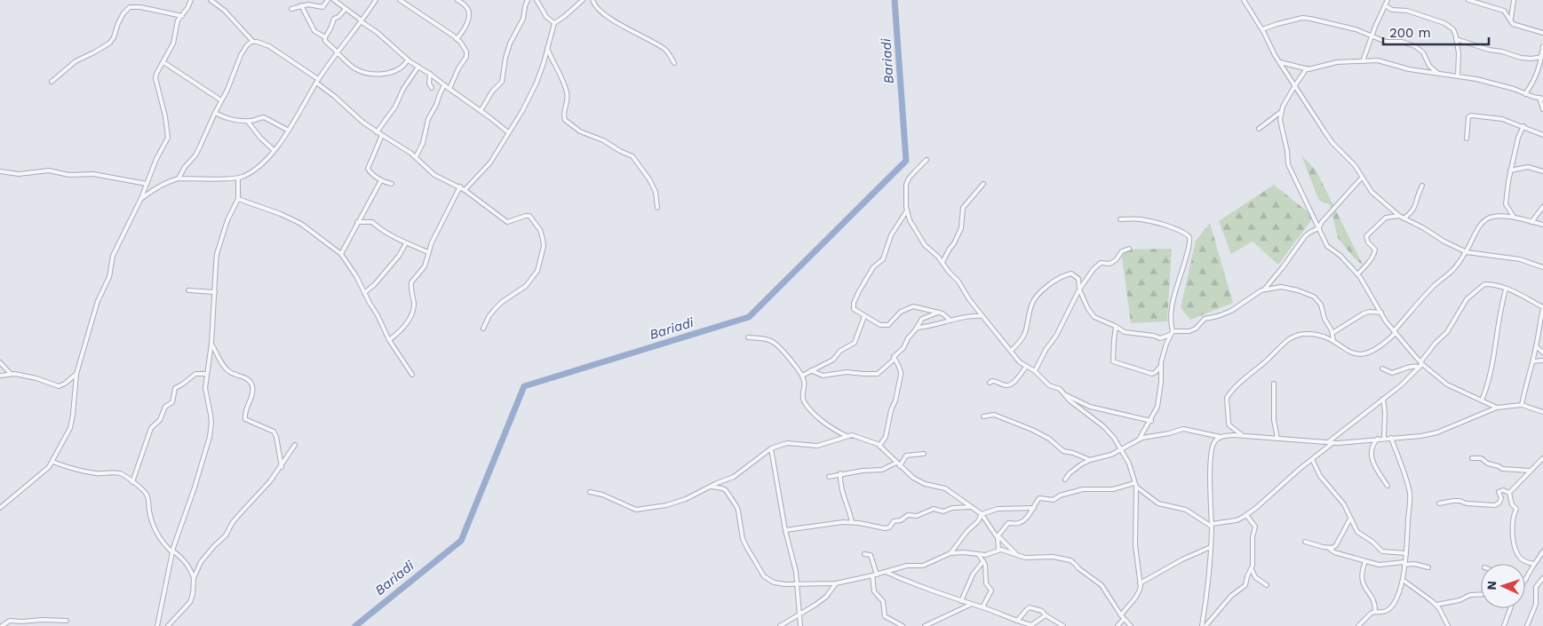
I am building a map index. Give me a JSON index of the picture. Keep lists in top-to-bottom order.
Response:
{
  "water": ["Bariadi"],
  "scale_bar": "200 m",
  "north": "left"
}
